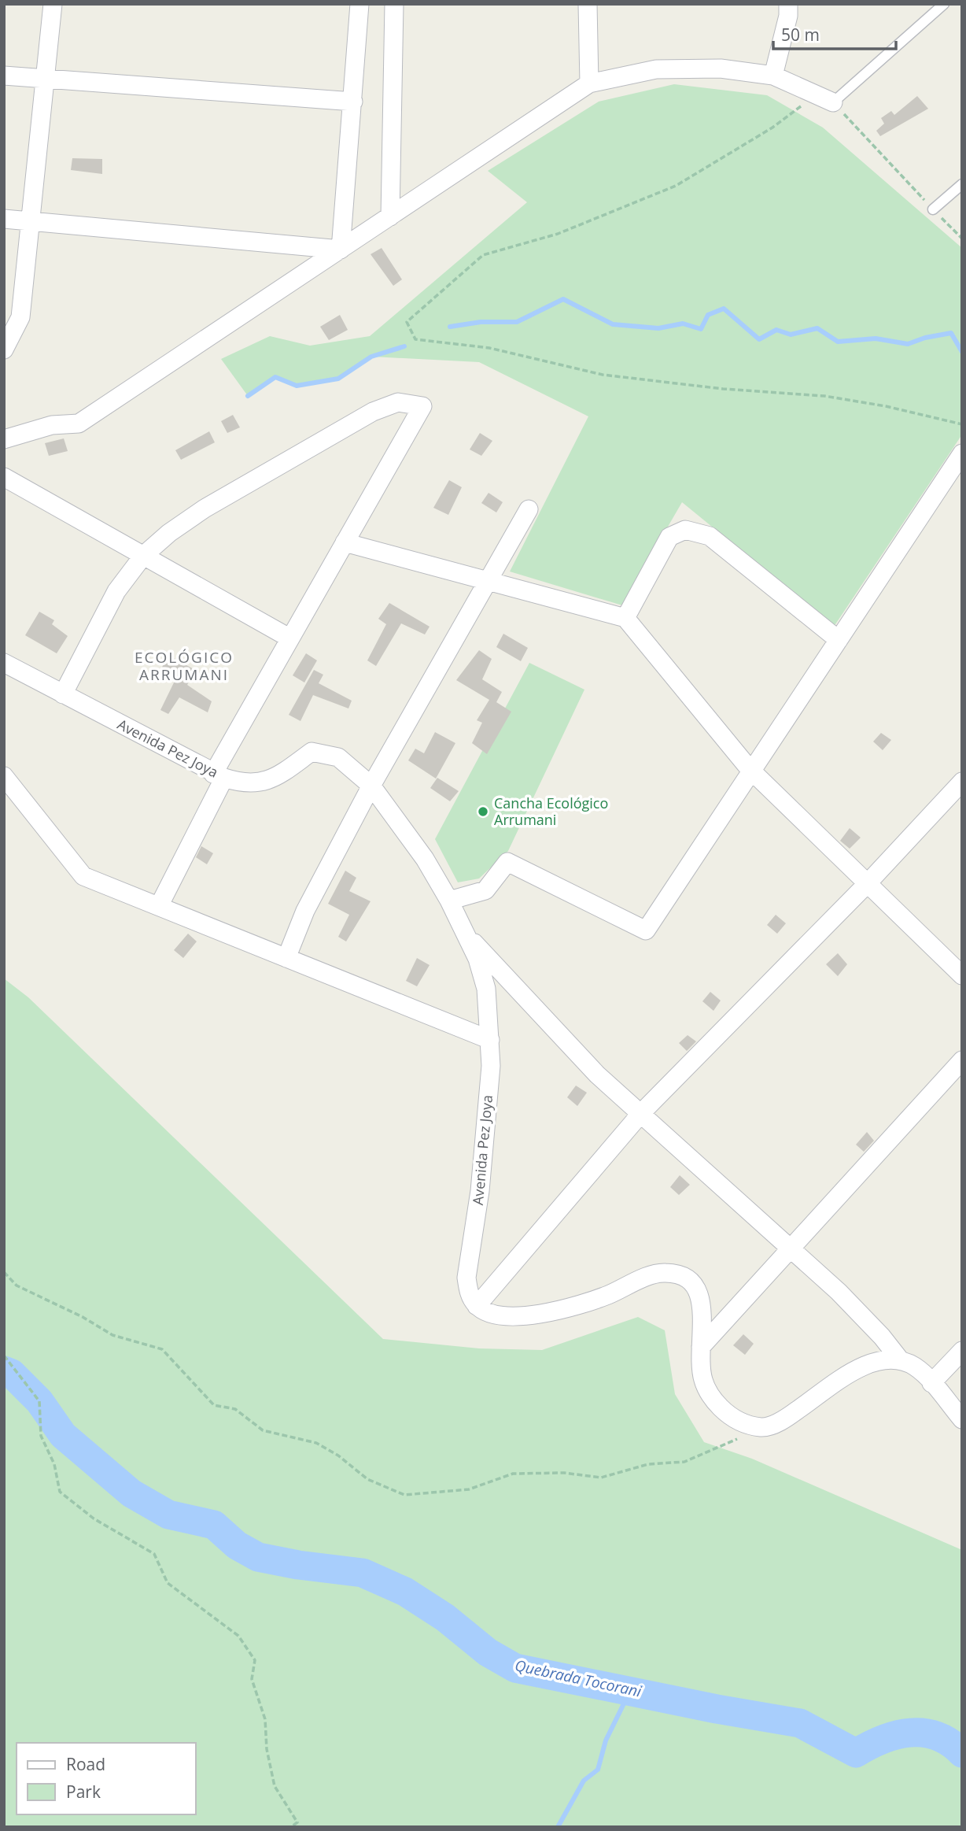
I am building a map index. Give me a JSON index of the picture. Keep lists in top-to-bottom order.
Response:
{
  "streets": {
    "street": ["Avenida Pez Joya"]
  },
  "districts": ["ECOLÓGICO ARRUMANI"],
  "water": ["Quebrada Tocorani"],
  "places": ["Cancha Ecológico Arrumani"],
  "legend": ["Road", "Park"],
  "scale_bar": "50 m"
}
